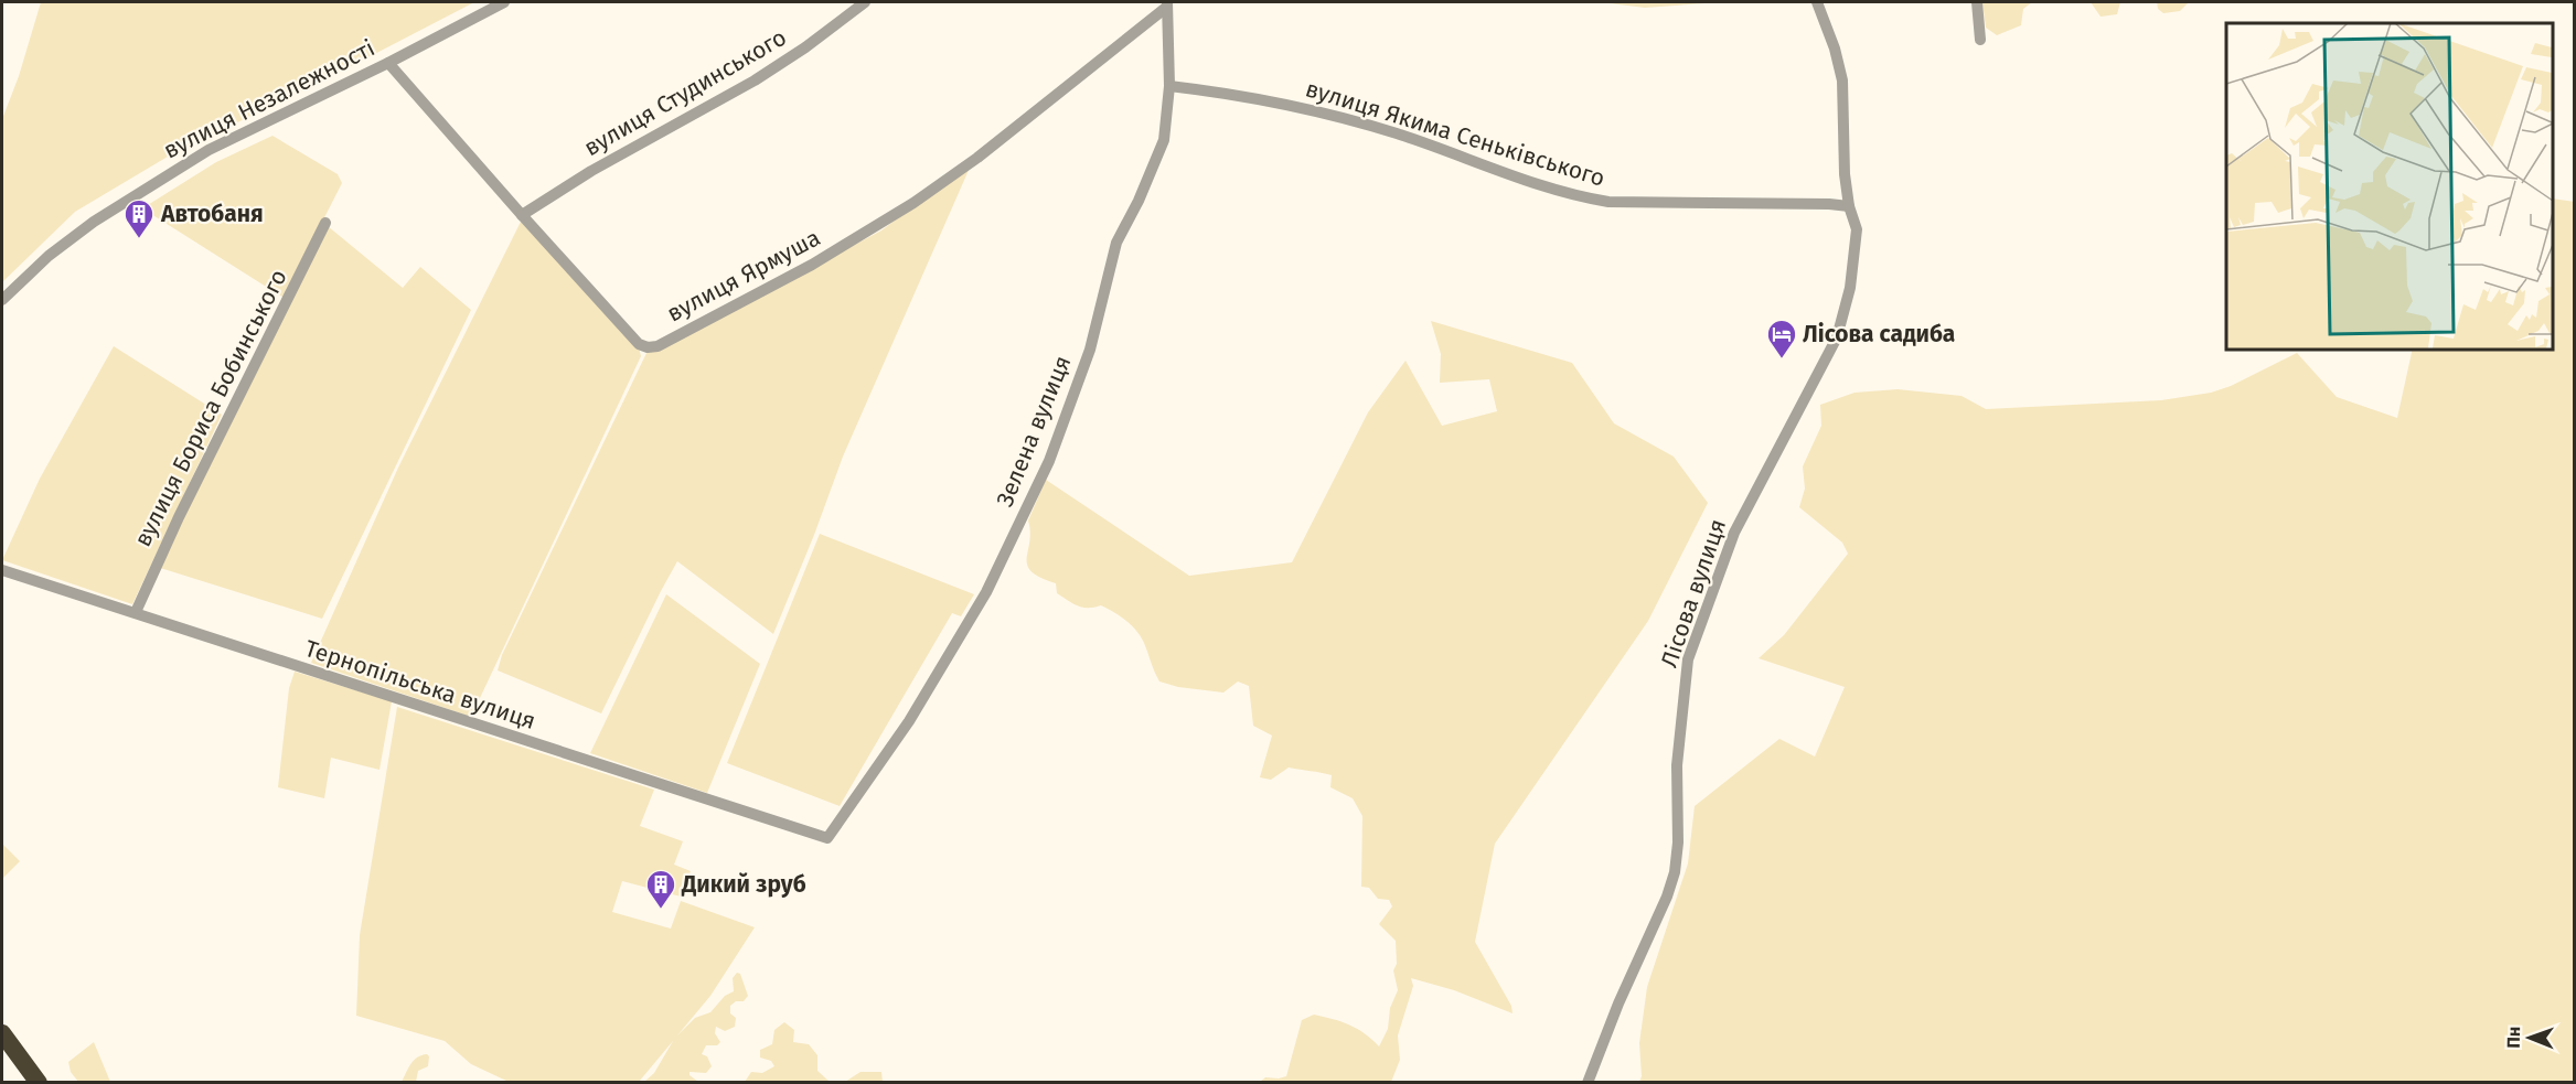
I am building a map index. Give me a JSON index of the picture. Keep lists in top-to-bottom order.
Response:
{
  "streets": {
    "street": [
      "вулиця Студинського",
      "вулиця Незалежності",
      "вулиця Якима Сеньківського",
      "вулиця Ярмуша",
      "вулиця Бориса Бобинського",
      "Зелена вулиця",
      "Лісова вулиця",
      "Тернопільська вулиця"
    ]
  },
  "crossings": [
    ["вулиця Студинського", "вулиця Ярмуша"],
    ["вулиця Незалежності", "вулиця Ярмуша"],
    ["вулиця Якима Сеньківського", "Зелена вулиця"],
    ["вулиця Якима Сеньківського", "Лісова вулиця"],
    ["вулиця Ярмуша", "Зелена вулиця"],
    ["вулиця Бориса Бобинського", "Тернопільська вулиця"],
    ["Зелена вулиця", "Тернопільська вулиця"]
  ],
  "places": {
    "building": ["Автобаня", "Дикий зруб"],
    "hotel": ["Лісова садиба"]
  },
  "north": "left"
}
